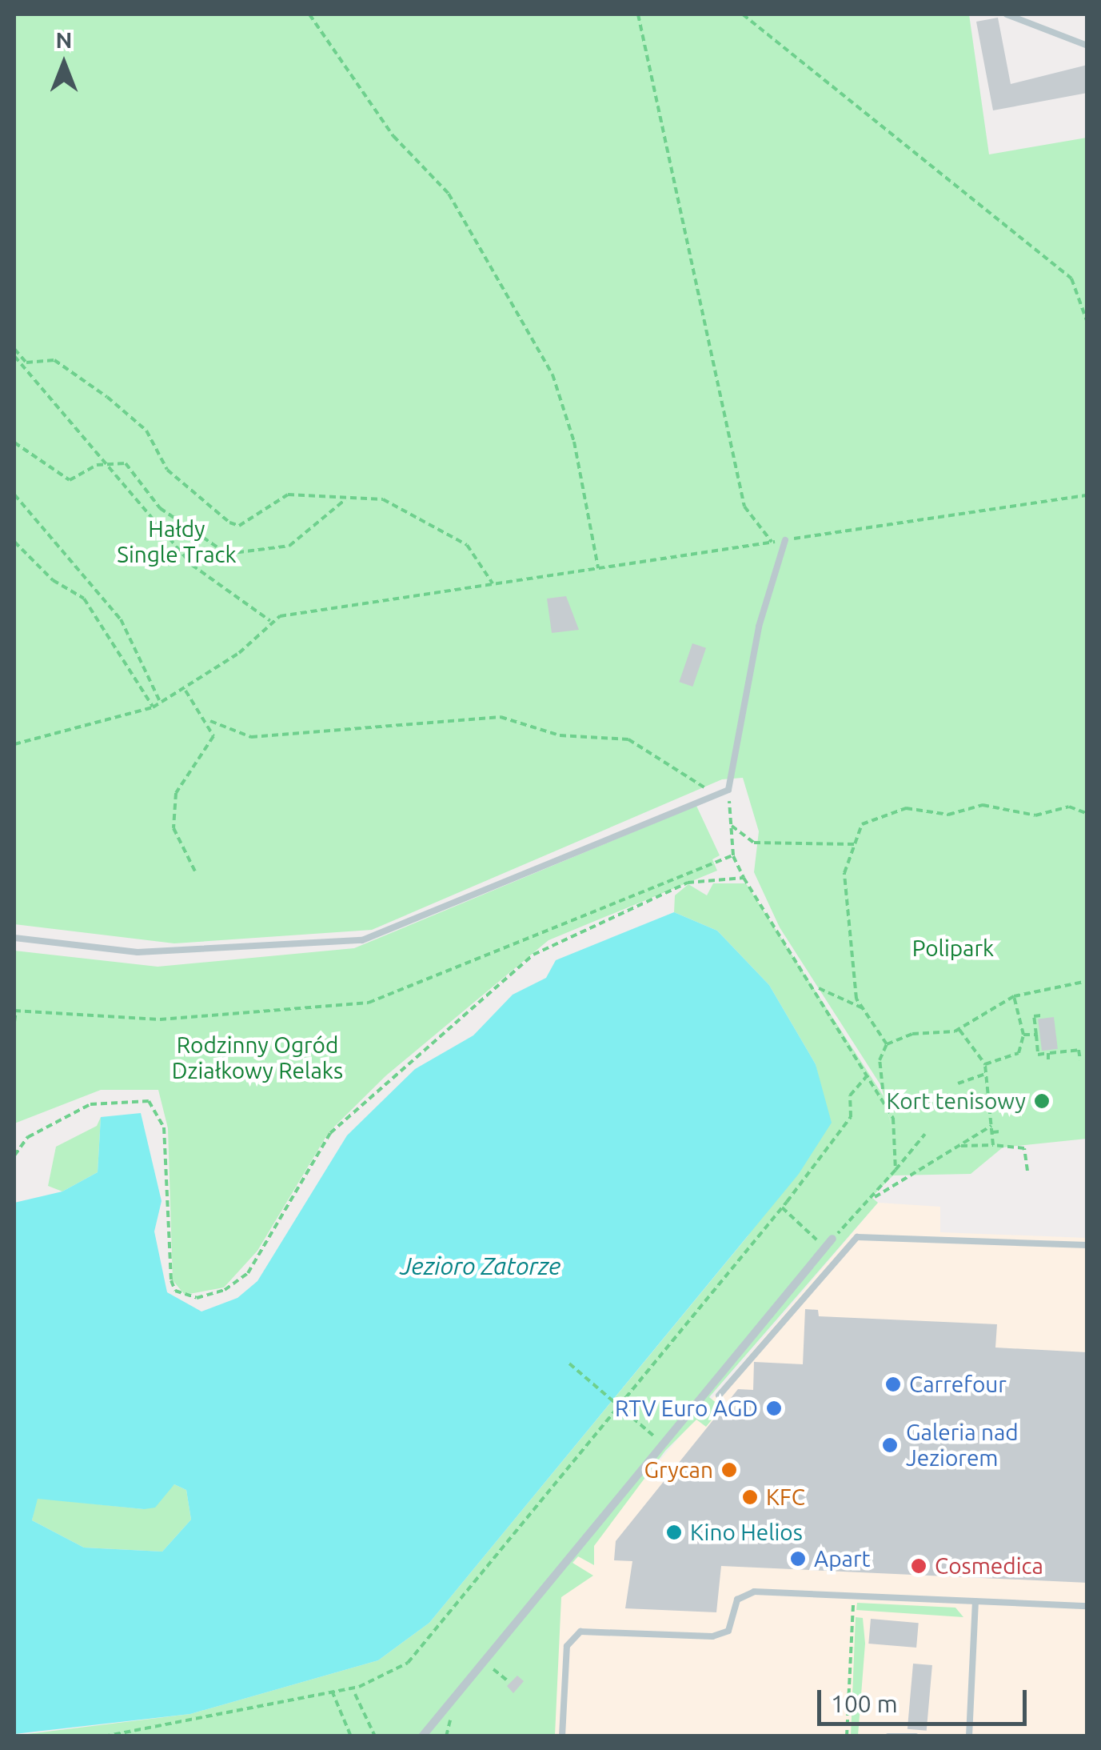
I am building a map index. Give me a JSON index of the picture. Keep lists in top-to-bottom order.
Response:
{
  "water": ["Jezioro Zatorze"],
  "parks": ["Hałdy Single Track", "Polipark", "Rodzinny Ogród Działkowy Relaks"],
  "places": [
    "Kort tenisowy",
    "Carrefour",
    "RTV Euro AGD",
    "Galeria nad Jeziorem",
    "Grycan",
    "KFC",
    "Kino Helios",
    "Apart",
    "Cosmedica"
  ],
  "scale_bar": "100 m",
  "north": "top"
}
